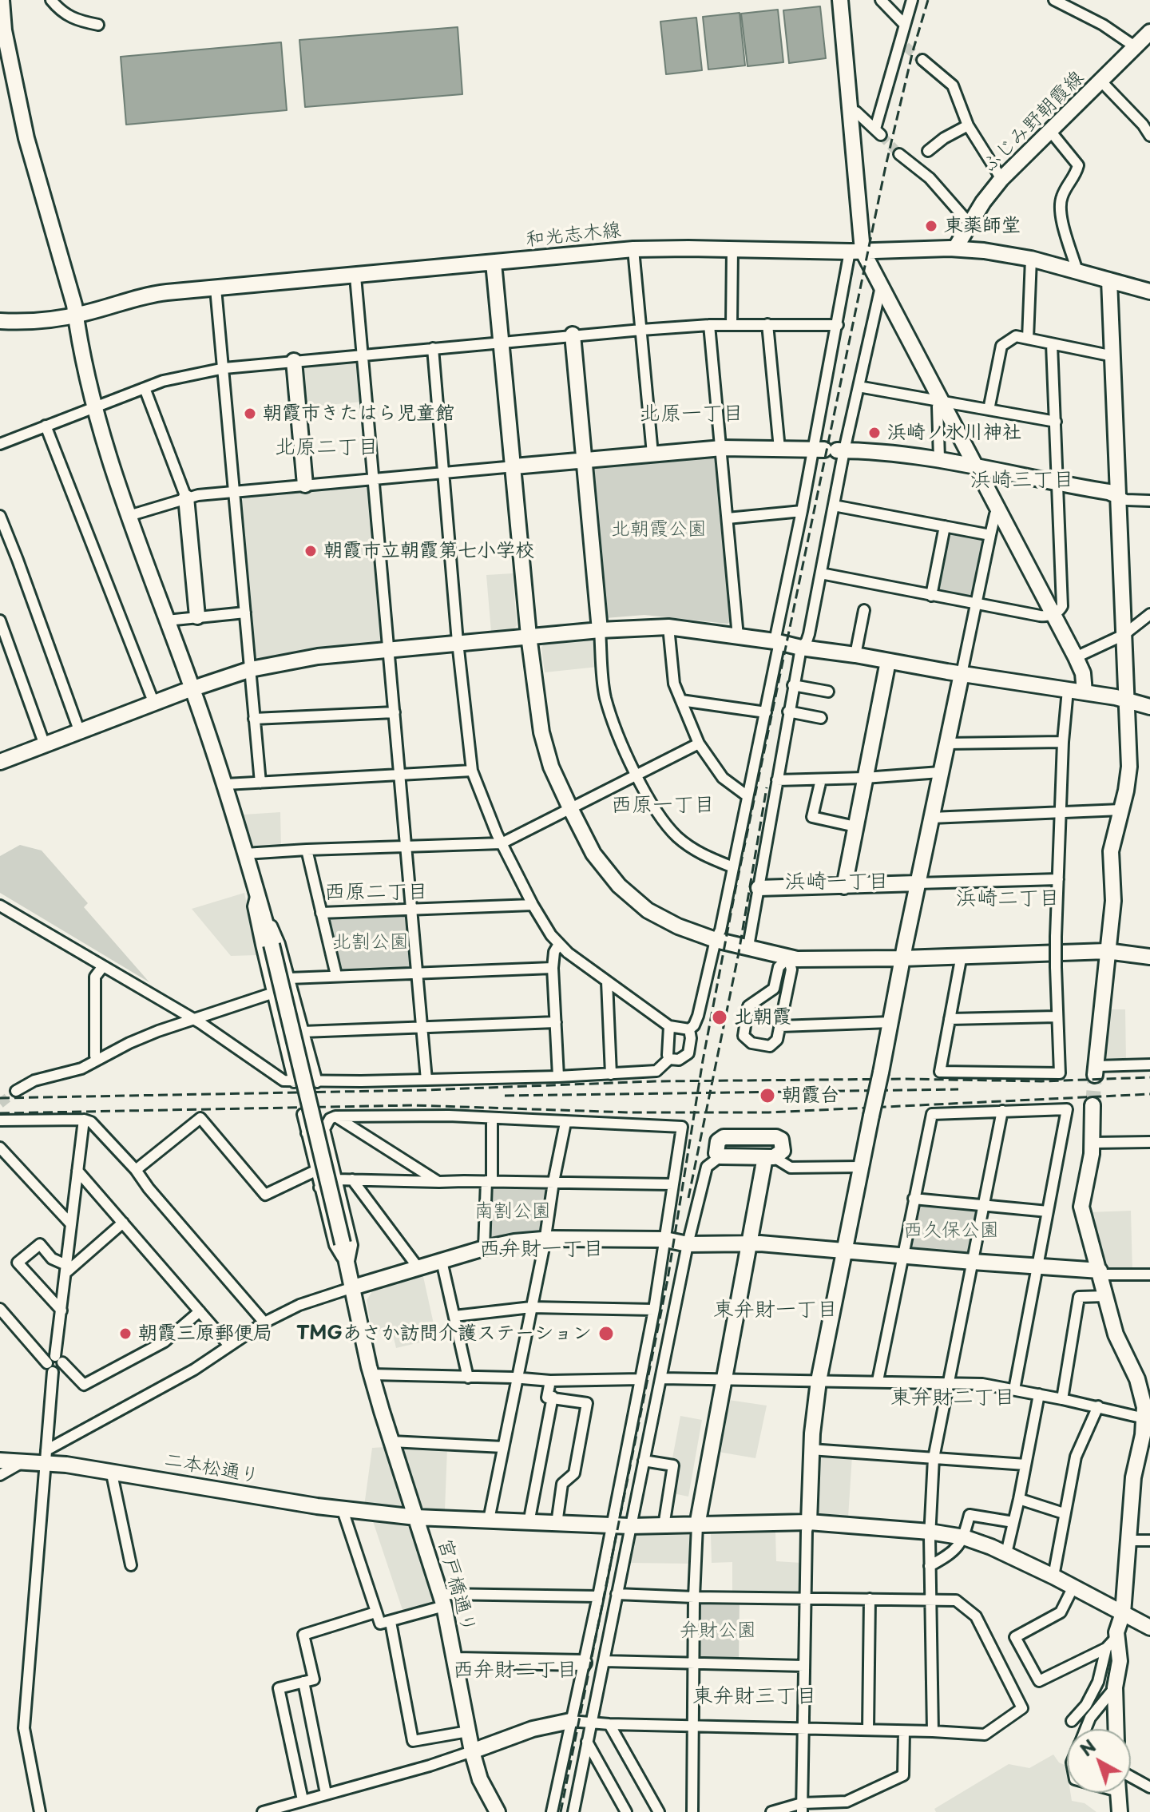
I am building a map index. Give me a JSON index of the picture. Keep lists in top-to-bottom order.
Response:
{
  "streets": {
    "street": [
      "ふじみ野朝霞線",
      "和光志木線",
      "二本松通り",
      "宮戸橋通り"
    ]
  },
  "crossings": [
    ["ふじみ野朝霞線", "和光志木線"],
    ["和光志木線", "宮戸橋通り"],
    ["二本松通り", "宮戸橋通り"]
  ],
  "districts": [
    "北原一丁目",
    "北原二丁目",
    "浜崎三丁目",
    "西原一丁目",
    "浜崎一丁目",
    "西原二丁目",
    "浜崎二丁目",
    "西弁財一丁目",
    "東弁財一丁目",
    "東弁財二丁目",
    "西弁財二丁目",
    "東弁財三丁目"
  ],
  "parks": [
    "北朝霞公園",
    "北割公園",
    "南割公園",
    "西久保公園",
    "弁財公園"
  ],
  "places": [
    "東薬師堂",
    "朝霞市きたはら児童館",
    "浜崎ノ氷川神社",
    "朝霞市立朝霞第七小学校",
    "北朝霞",
    "朝霞台",
    "朝霞三原郵便局",
    "TMGあさか訪問介護ステーション"
  ],
  "north": "top left"
}
